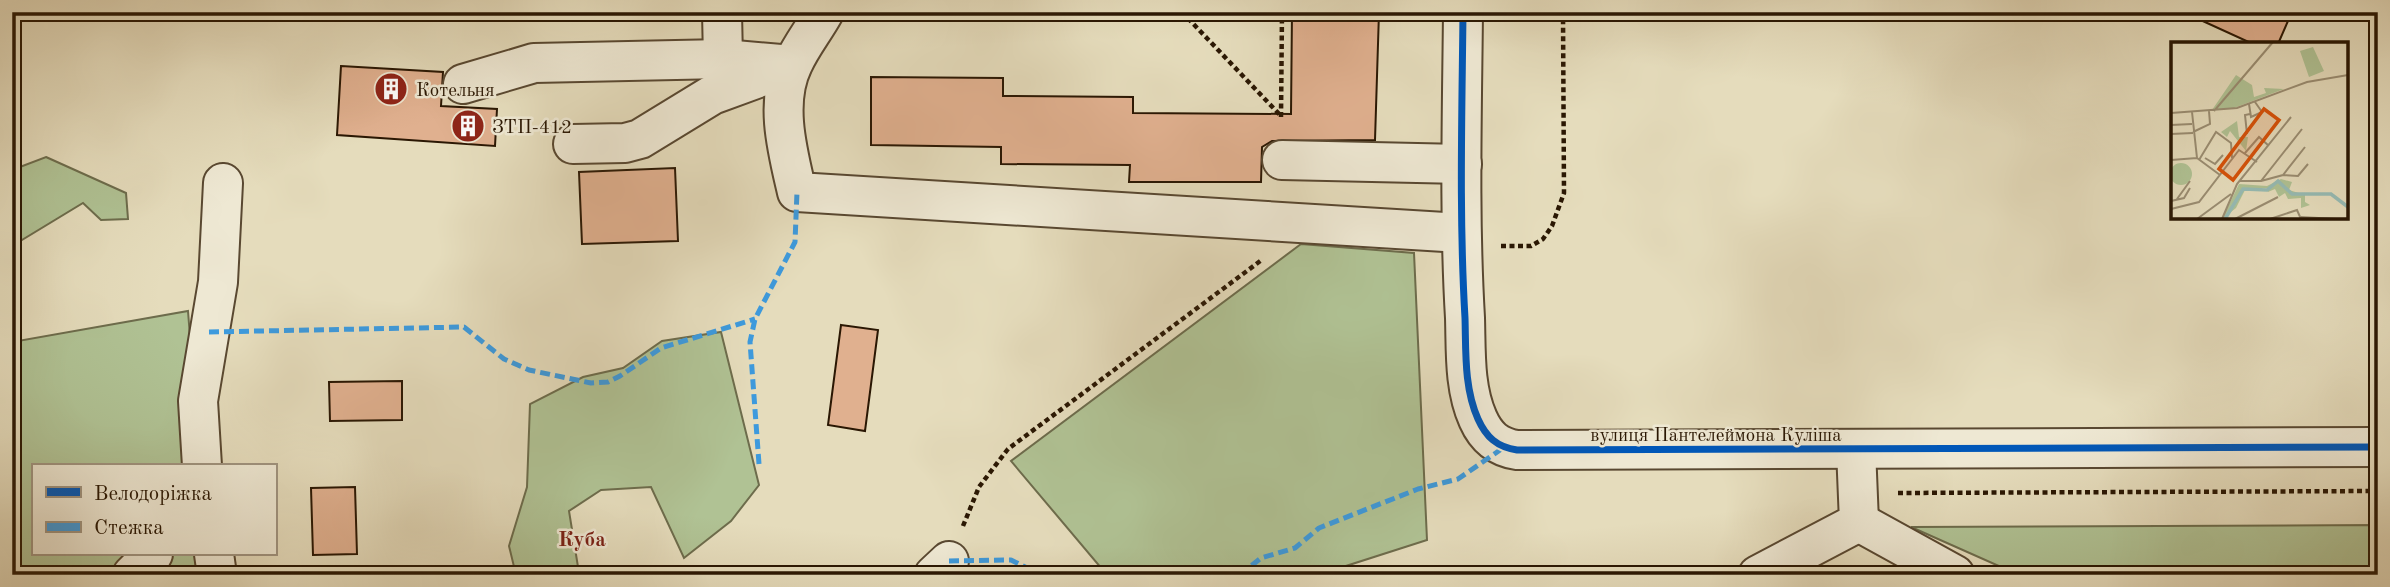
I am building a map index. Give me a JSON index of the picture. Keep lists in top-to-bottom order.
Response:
{
  "streets": {
    "street": ["вулиця Пантелеймона Куліша"]
  },
  "districts": ["Куба"],
  "places": {
    "building": ["Котельня", "ЗТП-412"]
  },
  "legend": ["Велодоріжка", "Стежка"]
}
